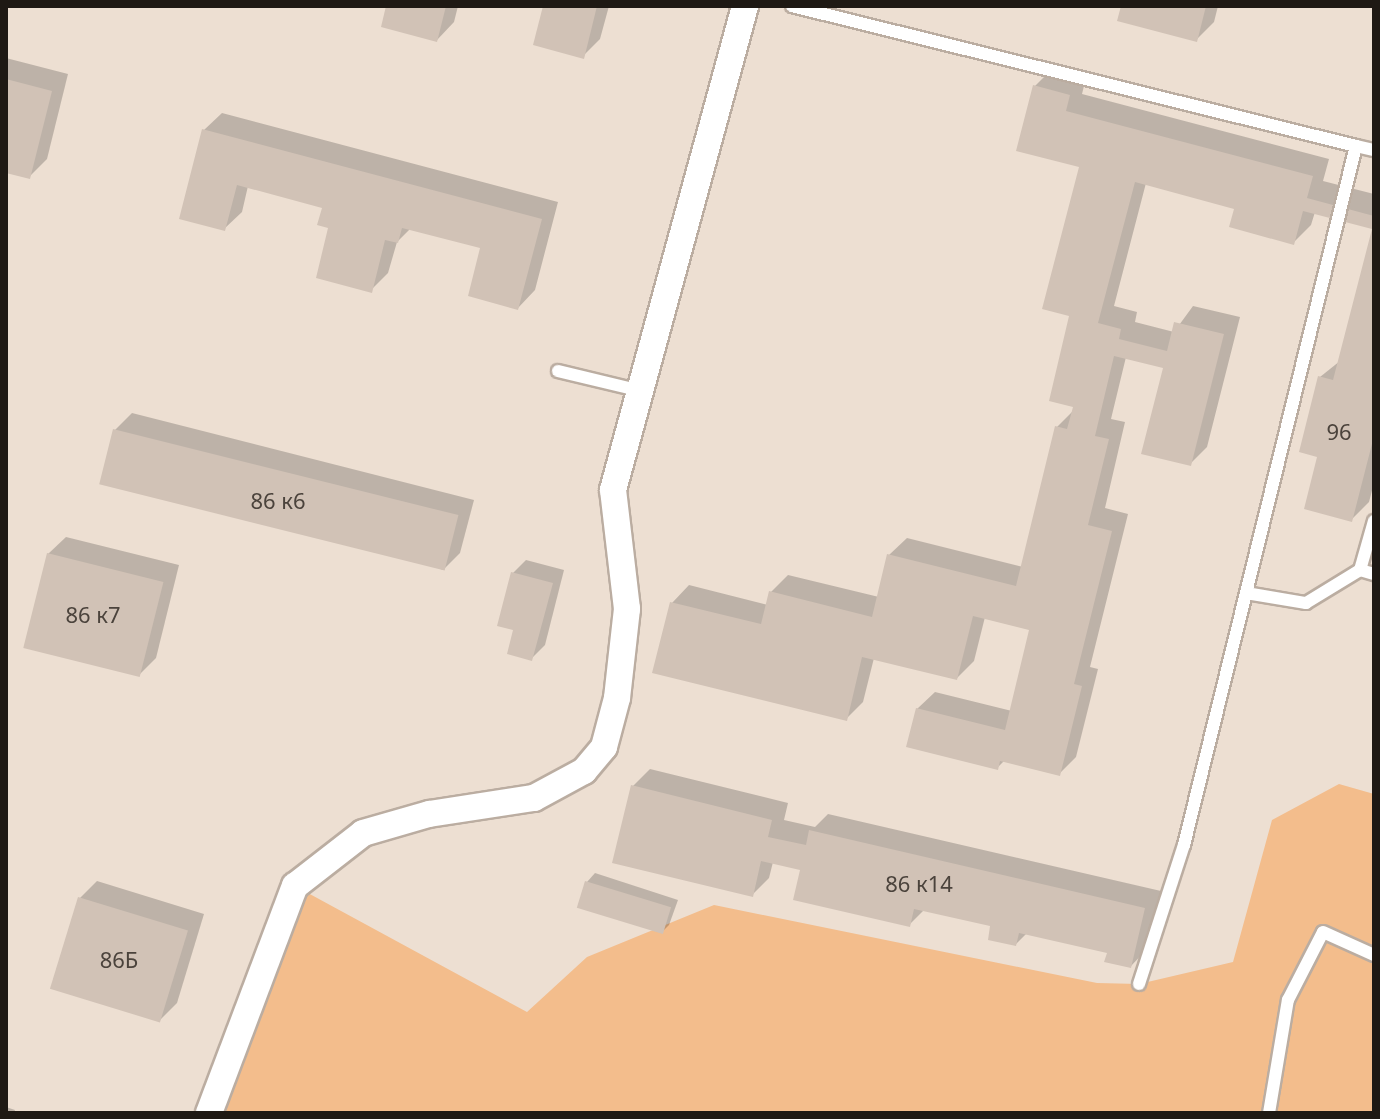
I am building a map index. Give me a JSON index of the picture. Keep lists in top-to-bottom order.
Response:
{
  "house_numbers": [
    "96",
    "86 к6",
    "86 к7",
    "86 к14",
    "86Б"
  ]
}
